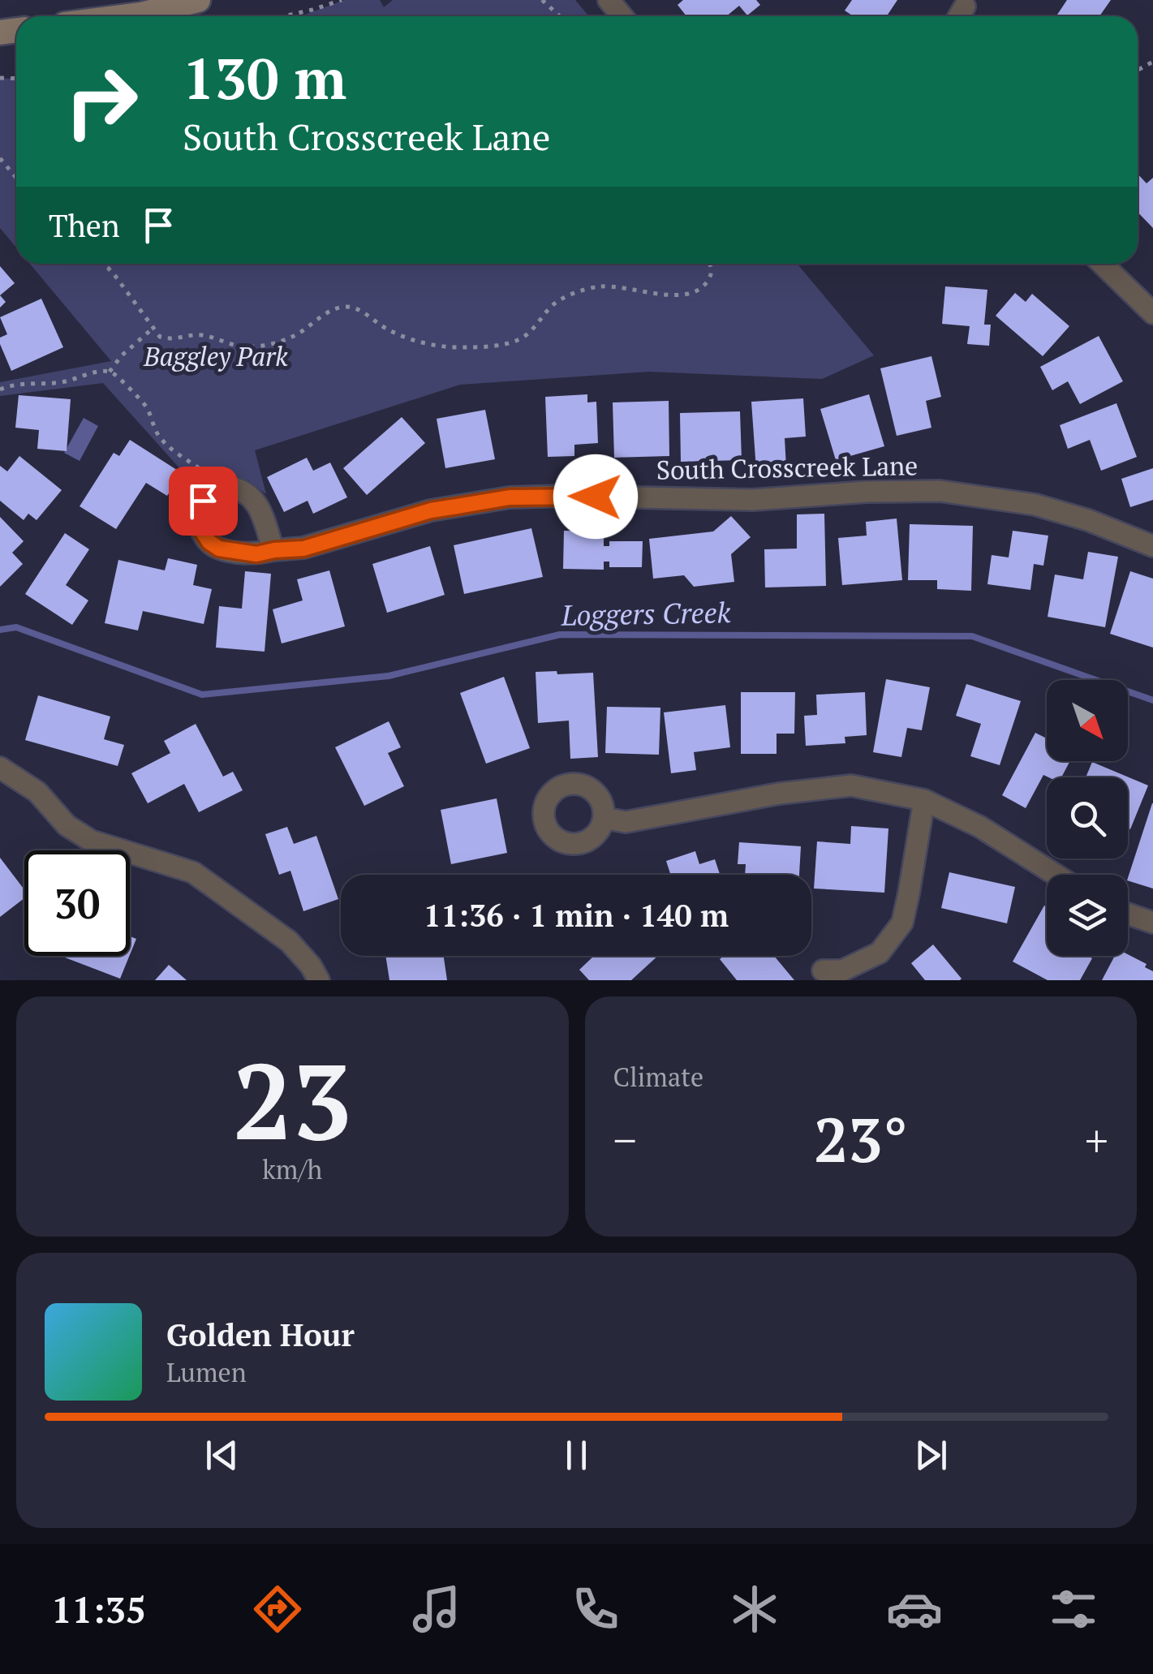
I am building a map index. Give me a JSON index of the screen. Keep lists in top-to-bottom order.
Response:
{
  "streets": {
    "street": ["South Crosscreek Lane"]
  },
  "water": ["Loggers Creek"],
  "parks": ["Baggley Park"],
  "north": "bottom right",
  "page": {
    "turn": ["130 m", "South Crosscreek Lane"],
    "then": "Then",
    "limit": "30",
    "trip": "11:36 · 1 min · 140 m",
    "tile": [
      ["23", "km/h"],
      "Climate"
    ],
    "heat": ["−", "23°", "+"],
    "song": ["Golden Hour", "Lumen"],
    "tabs": "11:35"
  }
}
